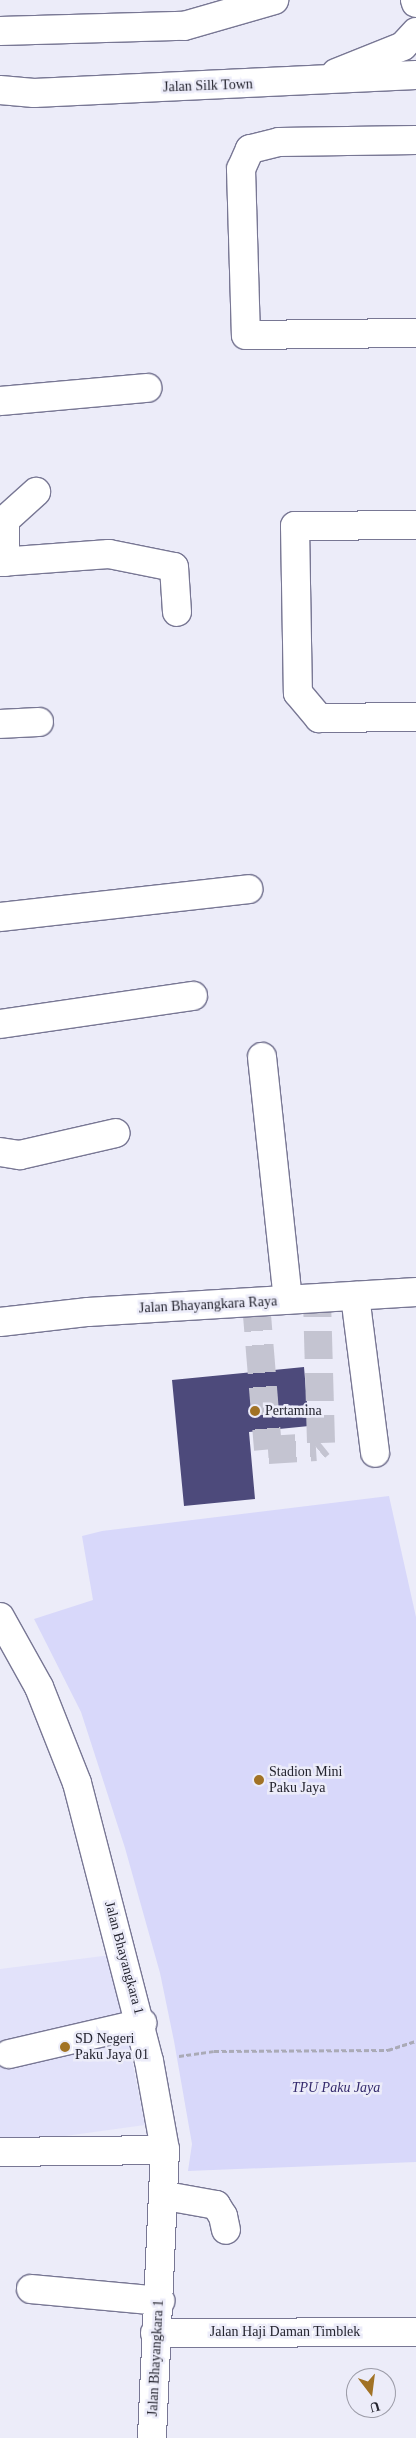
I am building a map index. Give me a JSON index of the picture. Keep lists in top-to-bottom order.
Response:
{
  "streets": {
    "street": [
      "Jalan Silk Town",
      "Jalan Bhayangkara Raya",
      "Jalan Bhayangkara 1",
      "Jalan Haji Daman Timblek"
    ]
  },
  "crossings": [
    ["Jalan Bhayangkara 1", "Jalan Haji Daman Timblek"]
  ],
  "parks": ["TPU Paku Jaya"],
  "places": ["Pertamina", "Stadion Mini Paku Jaya", "SD Negeri Paku Jaya 01"],
  "north": "bottom"
}
